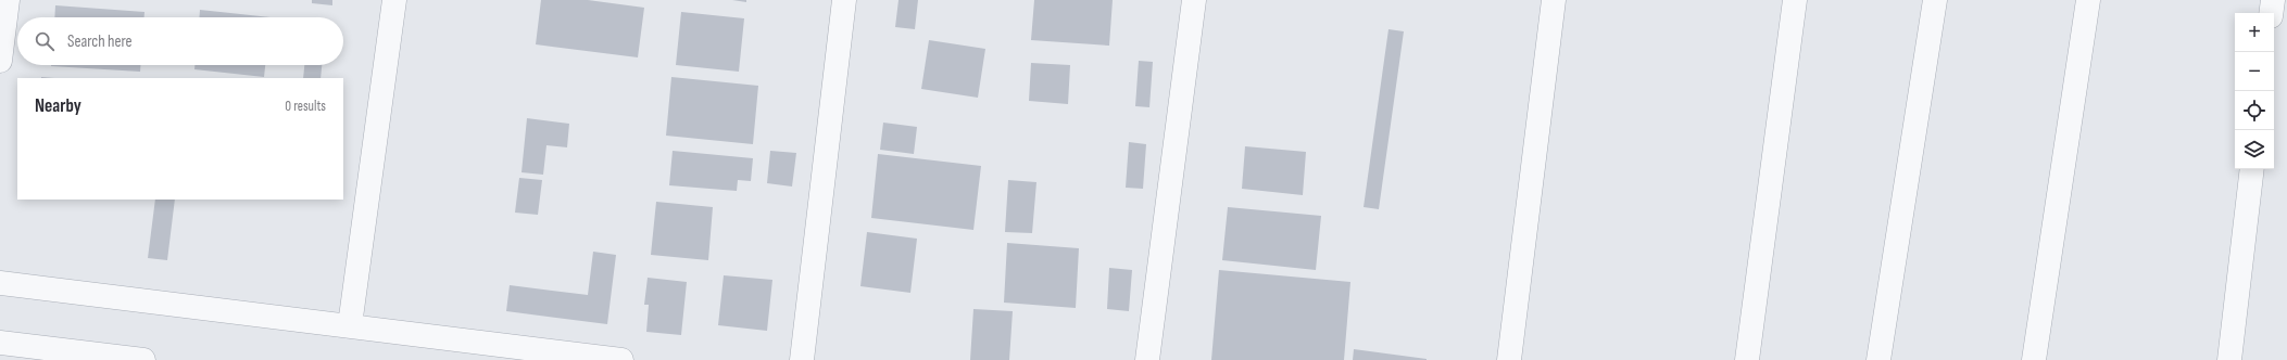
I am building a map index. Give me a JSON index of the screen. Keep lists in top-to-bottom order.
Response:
{
  "page": {
    "map_buttons": ["+", "−"],
    "search": "Search here",
    "heading": ["Nearby", "0 results"]
  }
}
